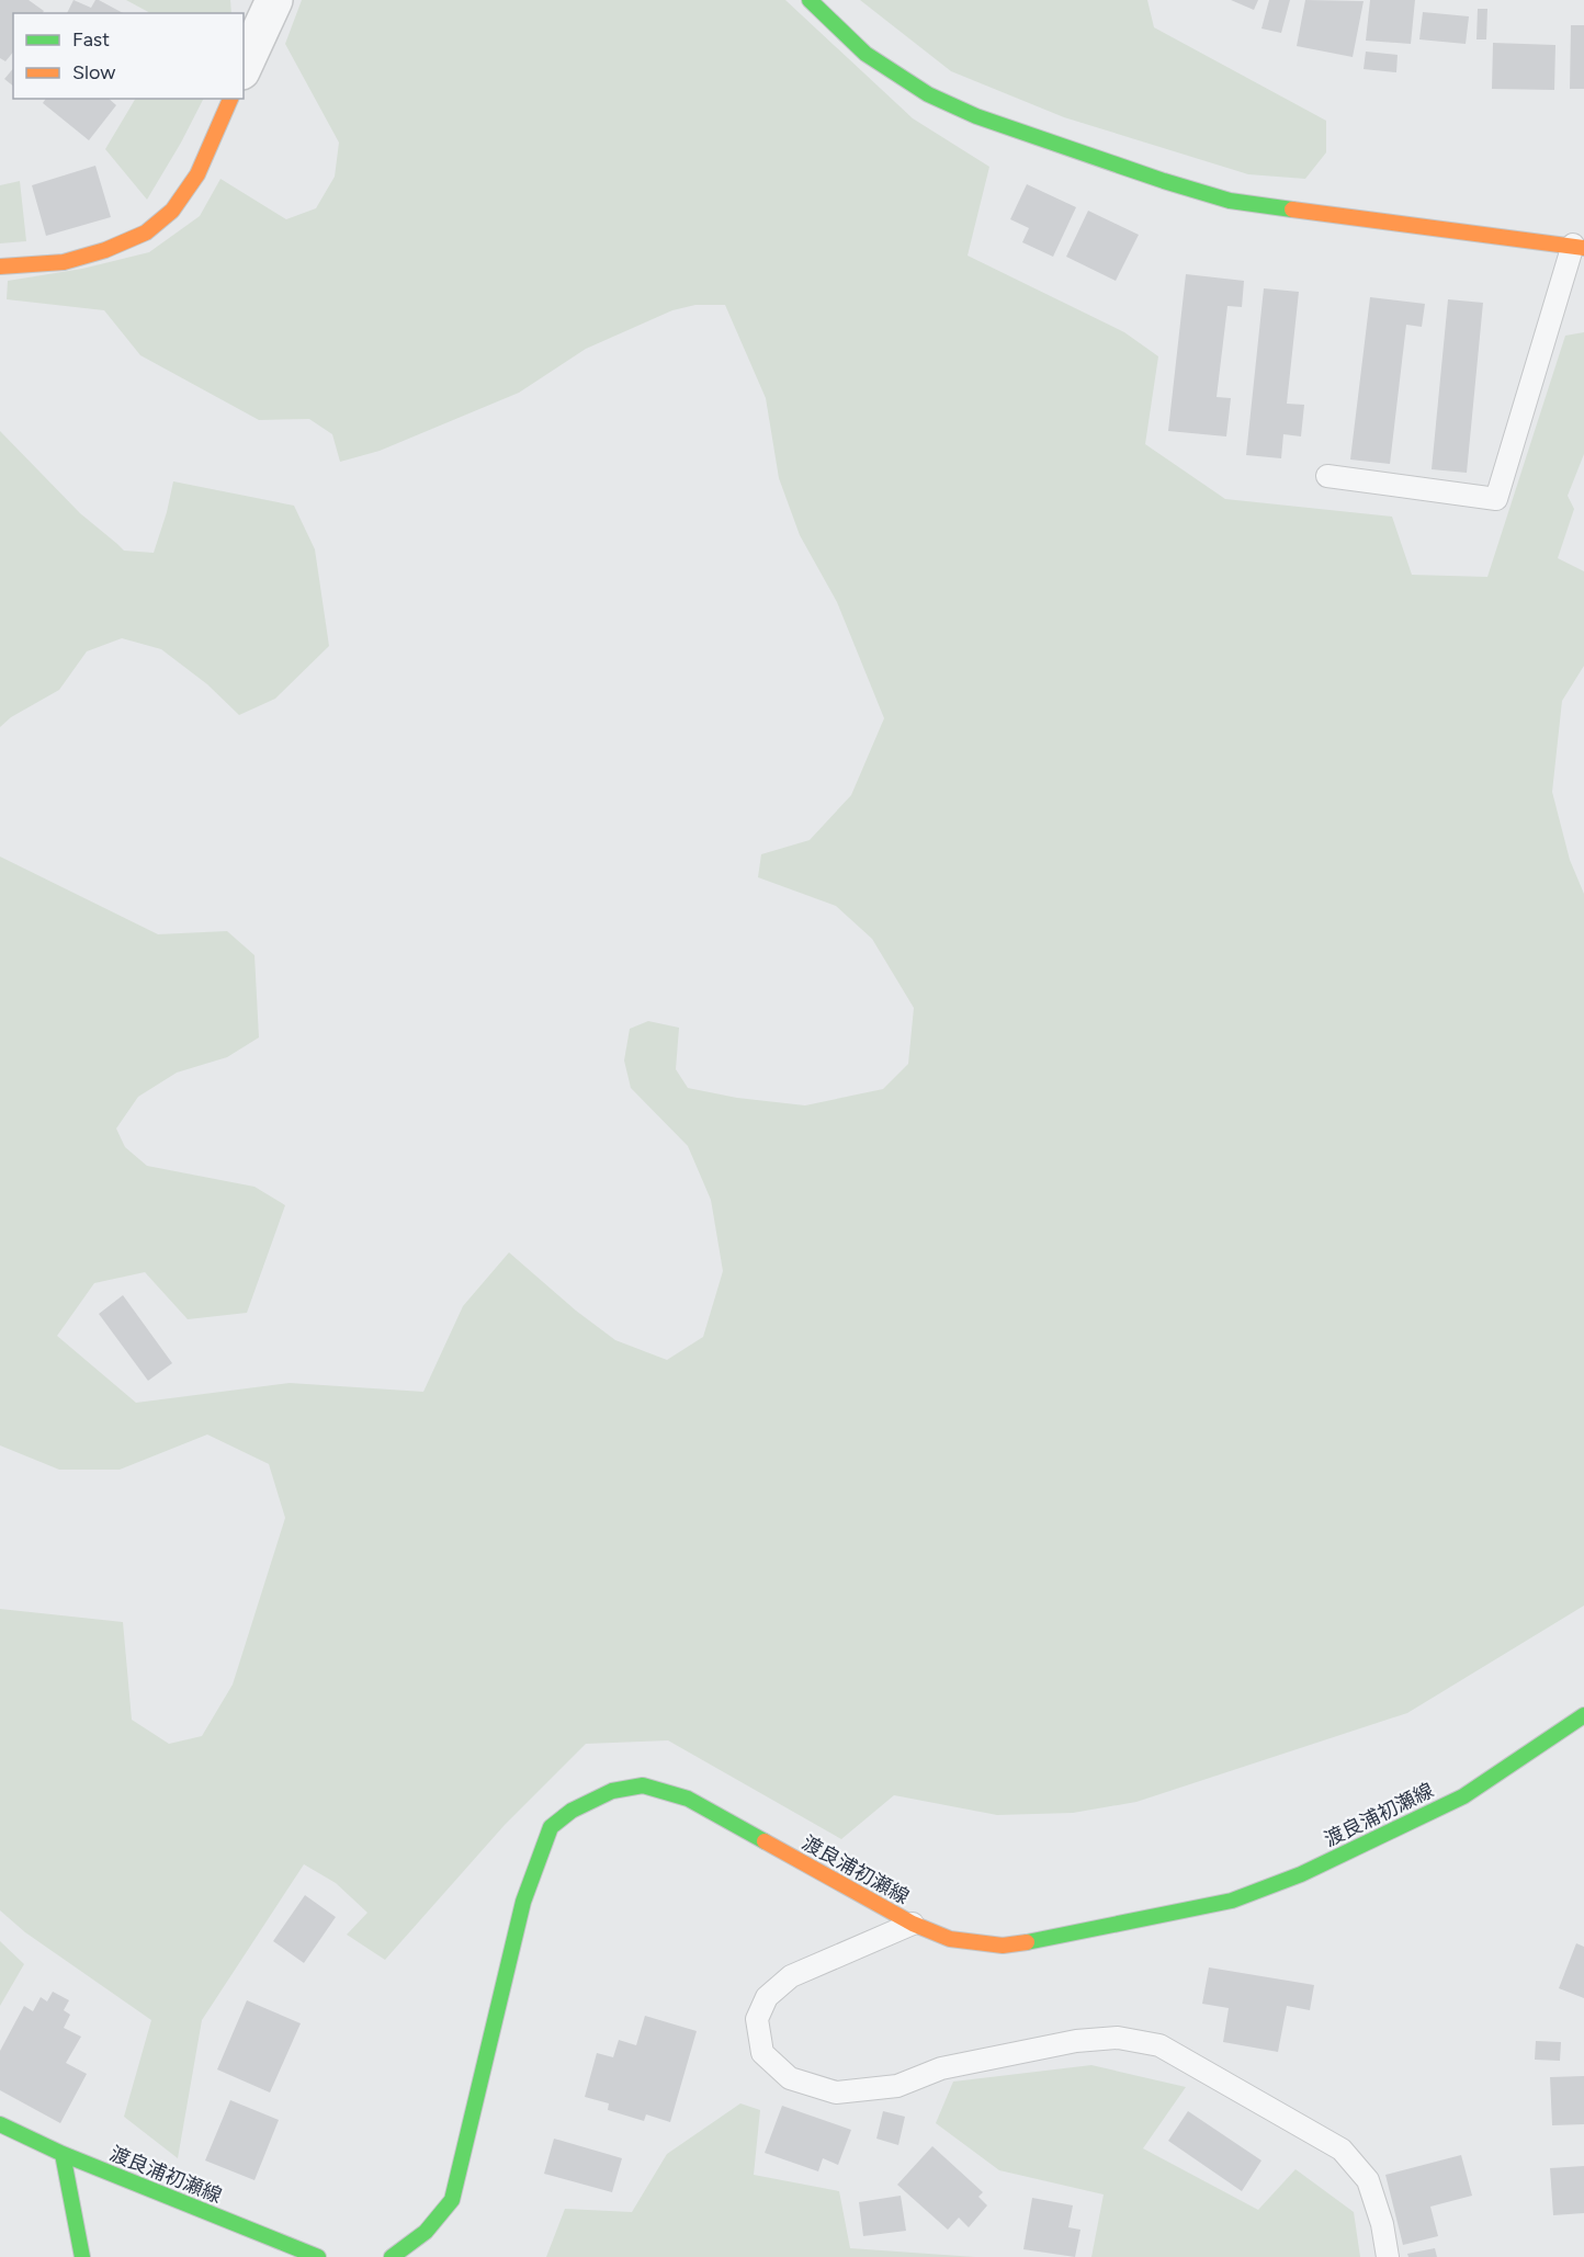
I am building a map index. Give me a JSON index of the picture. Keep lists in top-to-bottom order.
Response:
{
  "streets": {
    "main road": ["渡良浦初瀬線"]
  },
  "legend": ["Fast", "Slow"]
}
